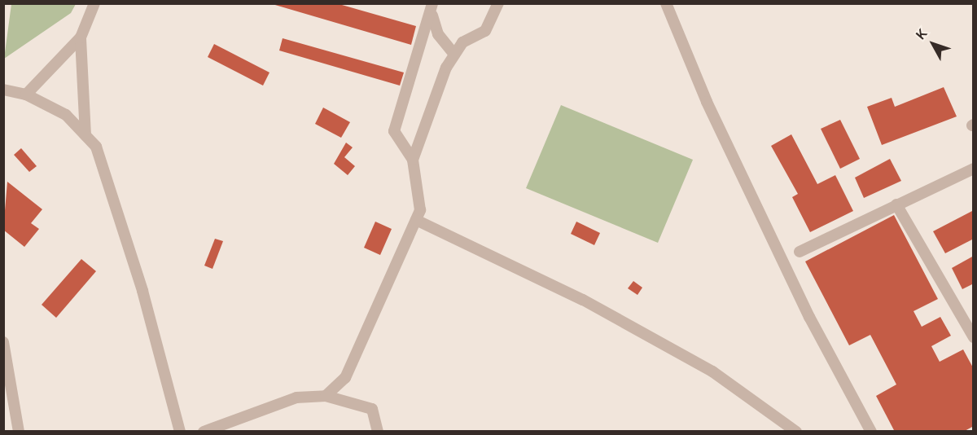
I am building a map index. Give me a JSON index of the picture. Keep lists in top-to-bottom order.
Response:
{
  "north": "top left"
}
